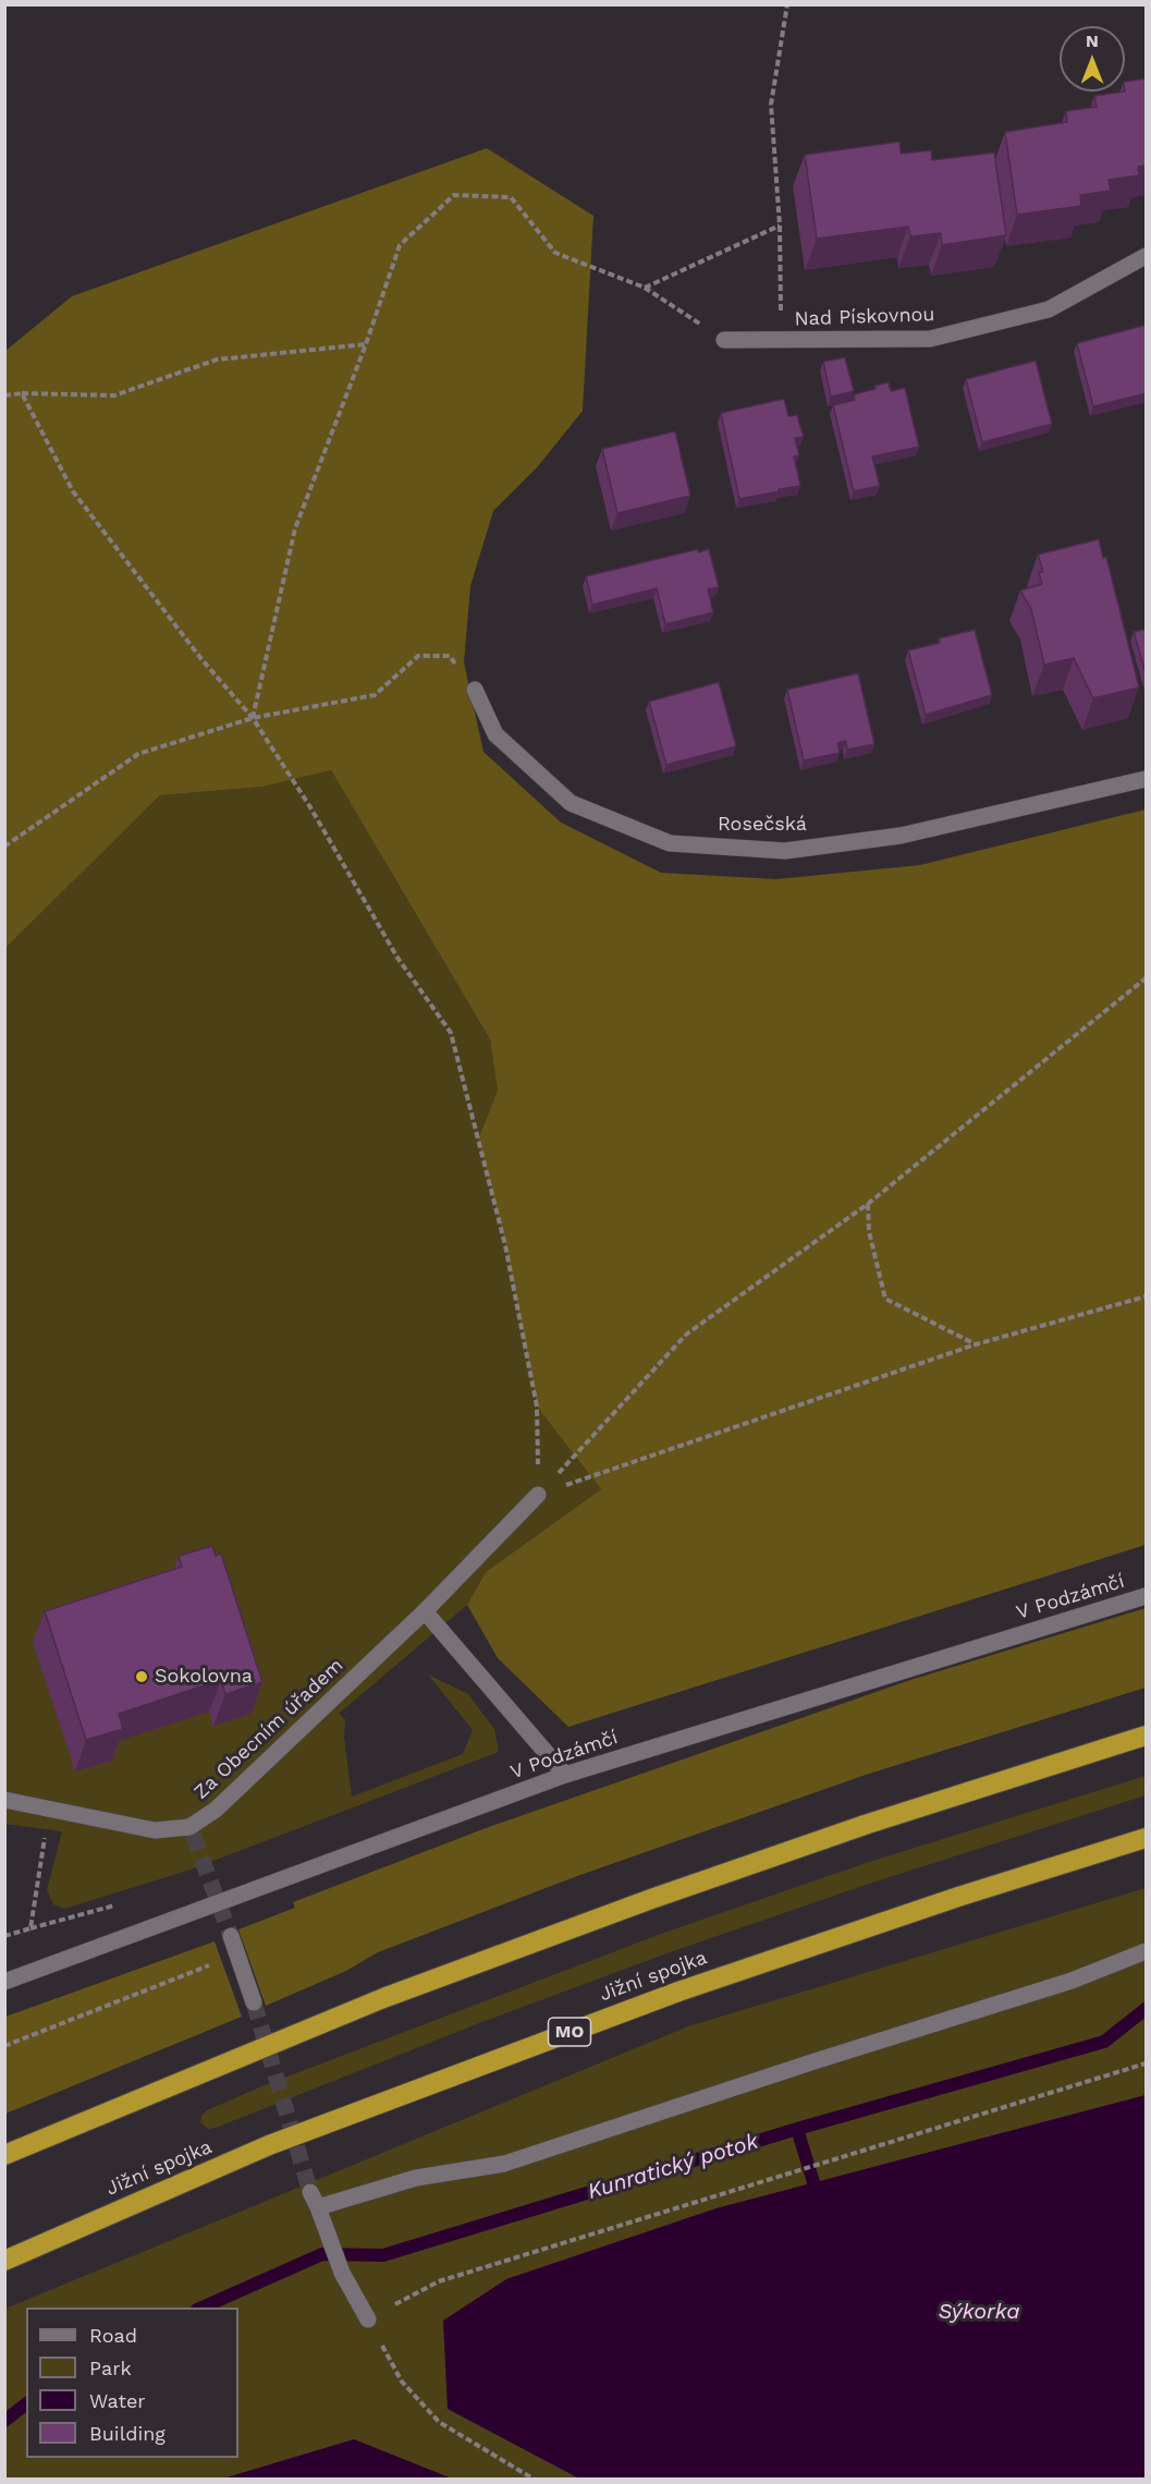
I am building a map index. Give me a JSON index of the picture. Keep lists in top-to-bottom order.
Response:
{
  "streets": {
    "highway": ["Jižní spojka", "MO"],
    "street": [
      "Nad Pískovnou",
      "Rosečská",
      "V Podzámčí",
      "Za Obecním úřadem"
    ]
  },
  "water": ["Kunratický potok", "Sýkorka"],
  "places": ["Sokolovna"],
  "legend": [
    "Road",
    "Park",
    "Water",
    "Building"
  ],
  "north": "top"
}
